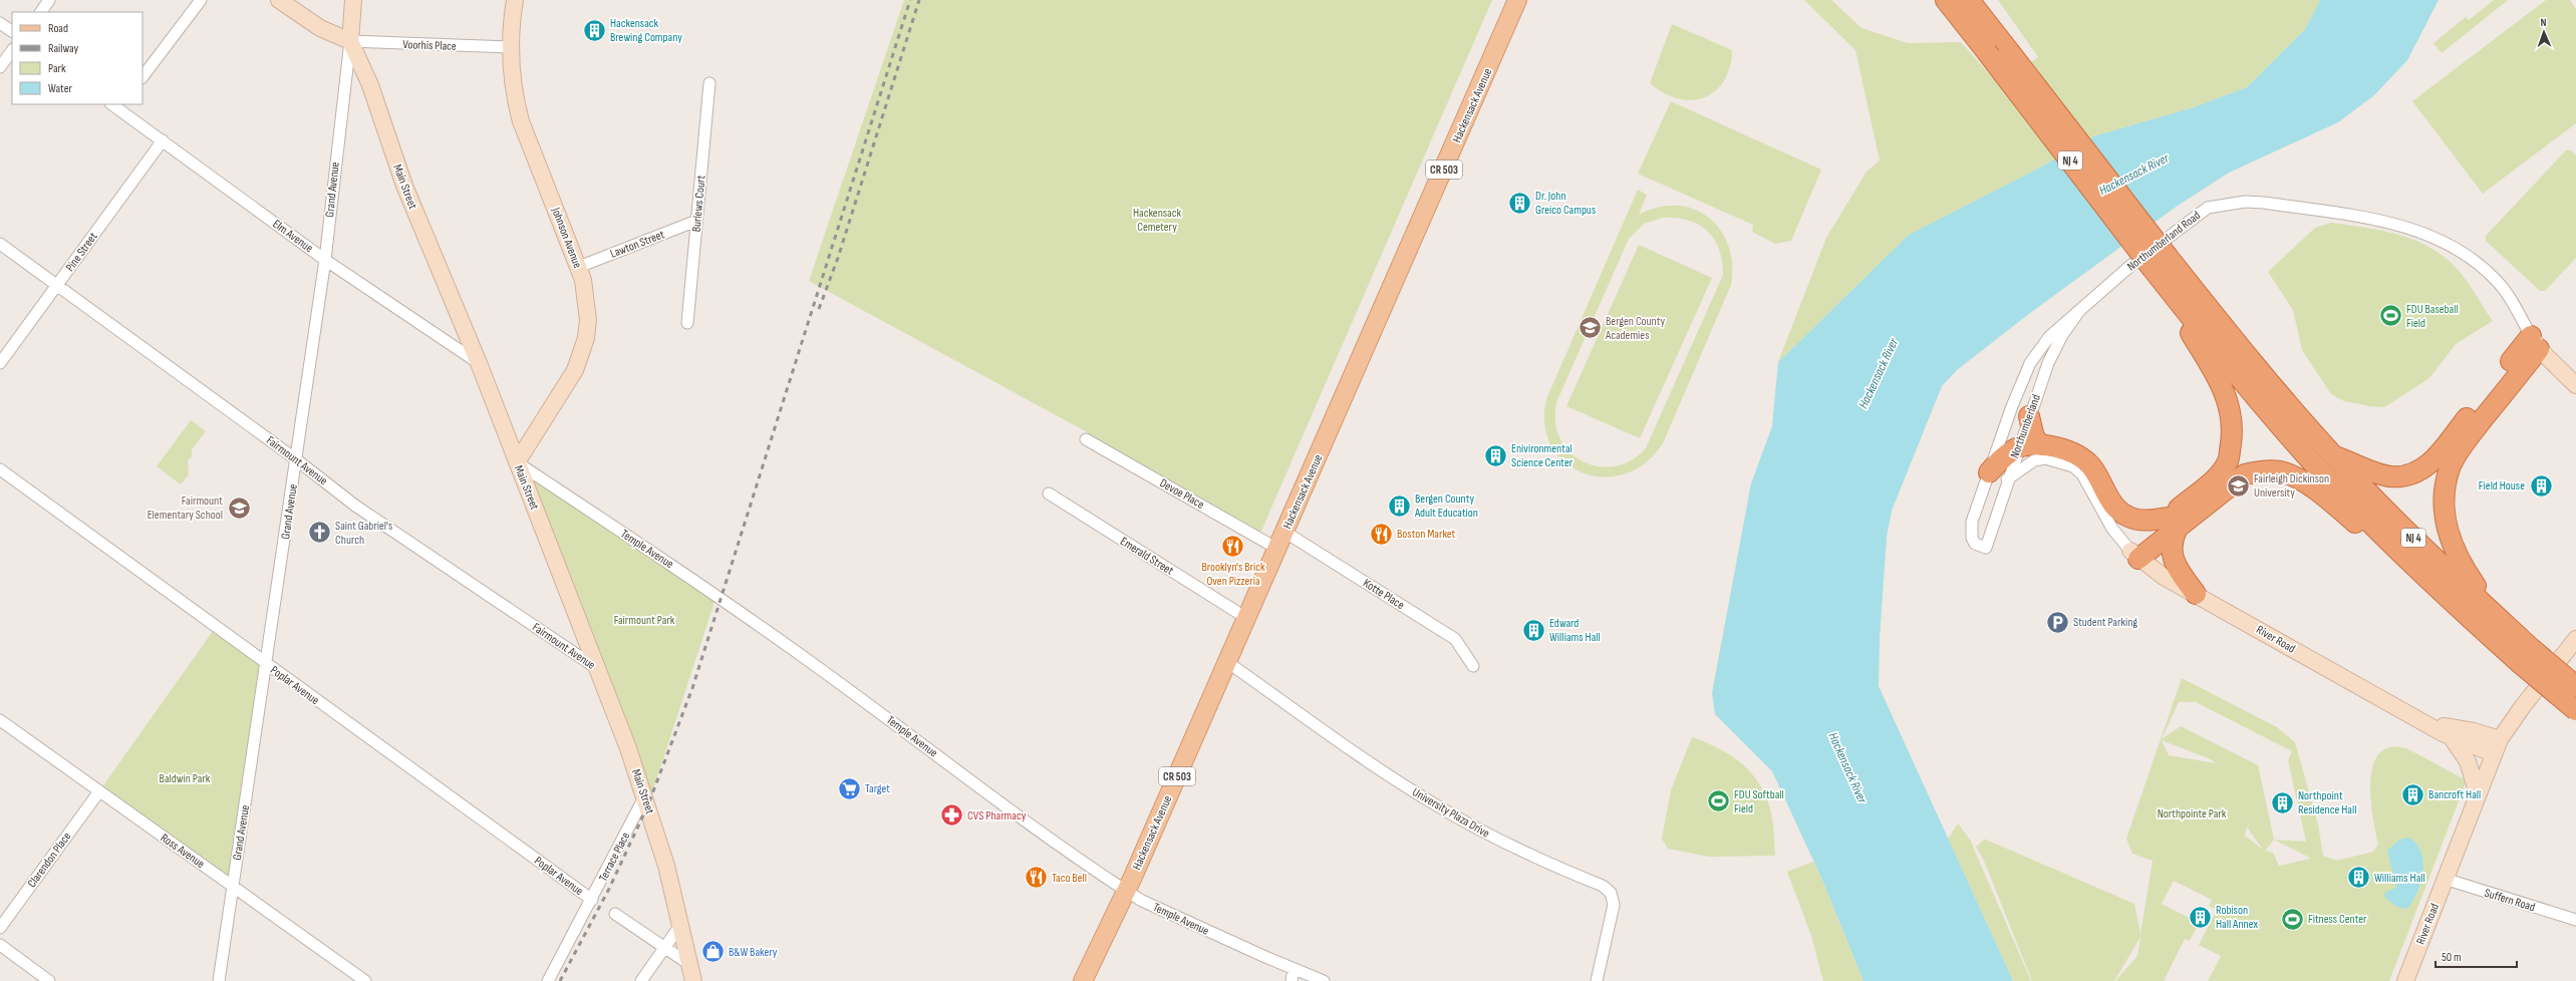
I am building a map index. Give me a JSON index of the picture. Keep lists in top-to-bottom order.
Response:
{
  "streets": {
    "highway": ["NJ 4"],
    "main road": [
      "Hackensack Avenue",
      "CR 503",
      "Main Street",
      "Johnson Avenue",
      "Northumberland Road",
      "River Road"
    ],
    "street": [
      "Voorhis Place",
      "Grand Avenue",
      "Burlews Court",
      "Elm Avenue",
      "Lawton Street",
      "Pine Street",
      "Northumberland",
      "Fairmount Avenue",
      "Devoe Place",
      "Temple Avenue",
      "Emerald Street",
      "Kotte Place",
      "Poplar Avenue",
      "University Plaza Drive",
      "Ross Avenue",
      "Terrace Place",
      "Clarendon Place",
      "Suffern Road"
    ]
  },
  "crossings": [
    ["Voorhis Place", "Main Street"],
    ["Voorhis Place", "Grand Avenue"],
    ["Voorhis Place", "Johnson Avenue"],
    ["Hackensack Avenue", "Devoe Place"],
    ["Hackensack Avenue", "Temple Avenue"],
    ["Hackensack Avenue", "Emerald Street"],
    ["Hackensack Avenue", "Kotte Place"],
    ["Hackensack Avenue", "University Plaza Drive"],
    ["Main Street", "Grand Avenue"],
    ["Main Street", "Elm Avenue"],
    ["Main Street", "Johnson Avenue"],
    ["Main Street", "Fairmount Avenue"],
    ["Main Street", "Temple Avenue"],
    ["Main Street", "Terrace Place"],
    ["Grand Avenue", "Elm Avenue"],
    ["Grand Avenue", "Fairmount Avenue"],
    ["Grand Avenue", "Poplar Avenue"],
    ["Grand Avenue", "Ross Avenue"],
    ["Burlews Court", "Lawton Street"],
    ["Elm Avenue", "Pine Street"],
    ["Johnson Avenue", "Lawton Street"],
    ["Johnson Avenue", "Temple Avenue"],
    ["Northumberland Road", "Northumberland"],
    ["Pine Street", "Fairmount Avenue"],
    ["River Road", "Suffern Road"],
    ["Poplar Avenue", "Terrace Place"],
    ["Ross Avenue", "Clarendon Place"]
  ],
  "water": ["Hackensack River"],
  "parks": [
    "Hackensack Cemetery",
    "Fairmount Park",
    "Baldwin Park",
    "Northpointe Park"
  ],
  "places": {
    "building": [
      "Hackensack Brewing Company",
      "Dr. John Greico Campus",
      "Enivironmental Science Center",
      "Field House",
      "Bergen County Adult Education",
      "Edward Williams Hall",
      "Bancroft Hall",
      "Northpoint Residence Hall",
      "Williams Hall",
      "Robison Hall Annex"
    ],
    "sports": ["FDU Baseball Field", "FDU Softball Field", "Fitness Center"],
    "school or university": ["Bergen County Academies", "Fairleigh Dickinson University", "Fairmount Elementary School"],
    "church": ["Saint Gabriel's Church"],
    "restaurant": ["Boston Market", "Brooklyn's Brick Oven Pizzeria", "Taco Bell"],
    "parking": ["Student Parking"],
    "supermarket": ["Target"],
    "pharmacy": ["CVS Pharmacy"],
    "shop": ["B&W Bakery"]
  },
  "legend": [
    "Road",
    "Railway",
    "Park",
    "Water"
  ],
  "scale_bar": "50 m",
  "north": "top"
}
